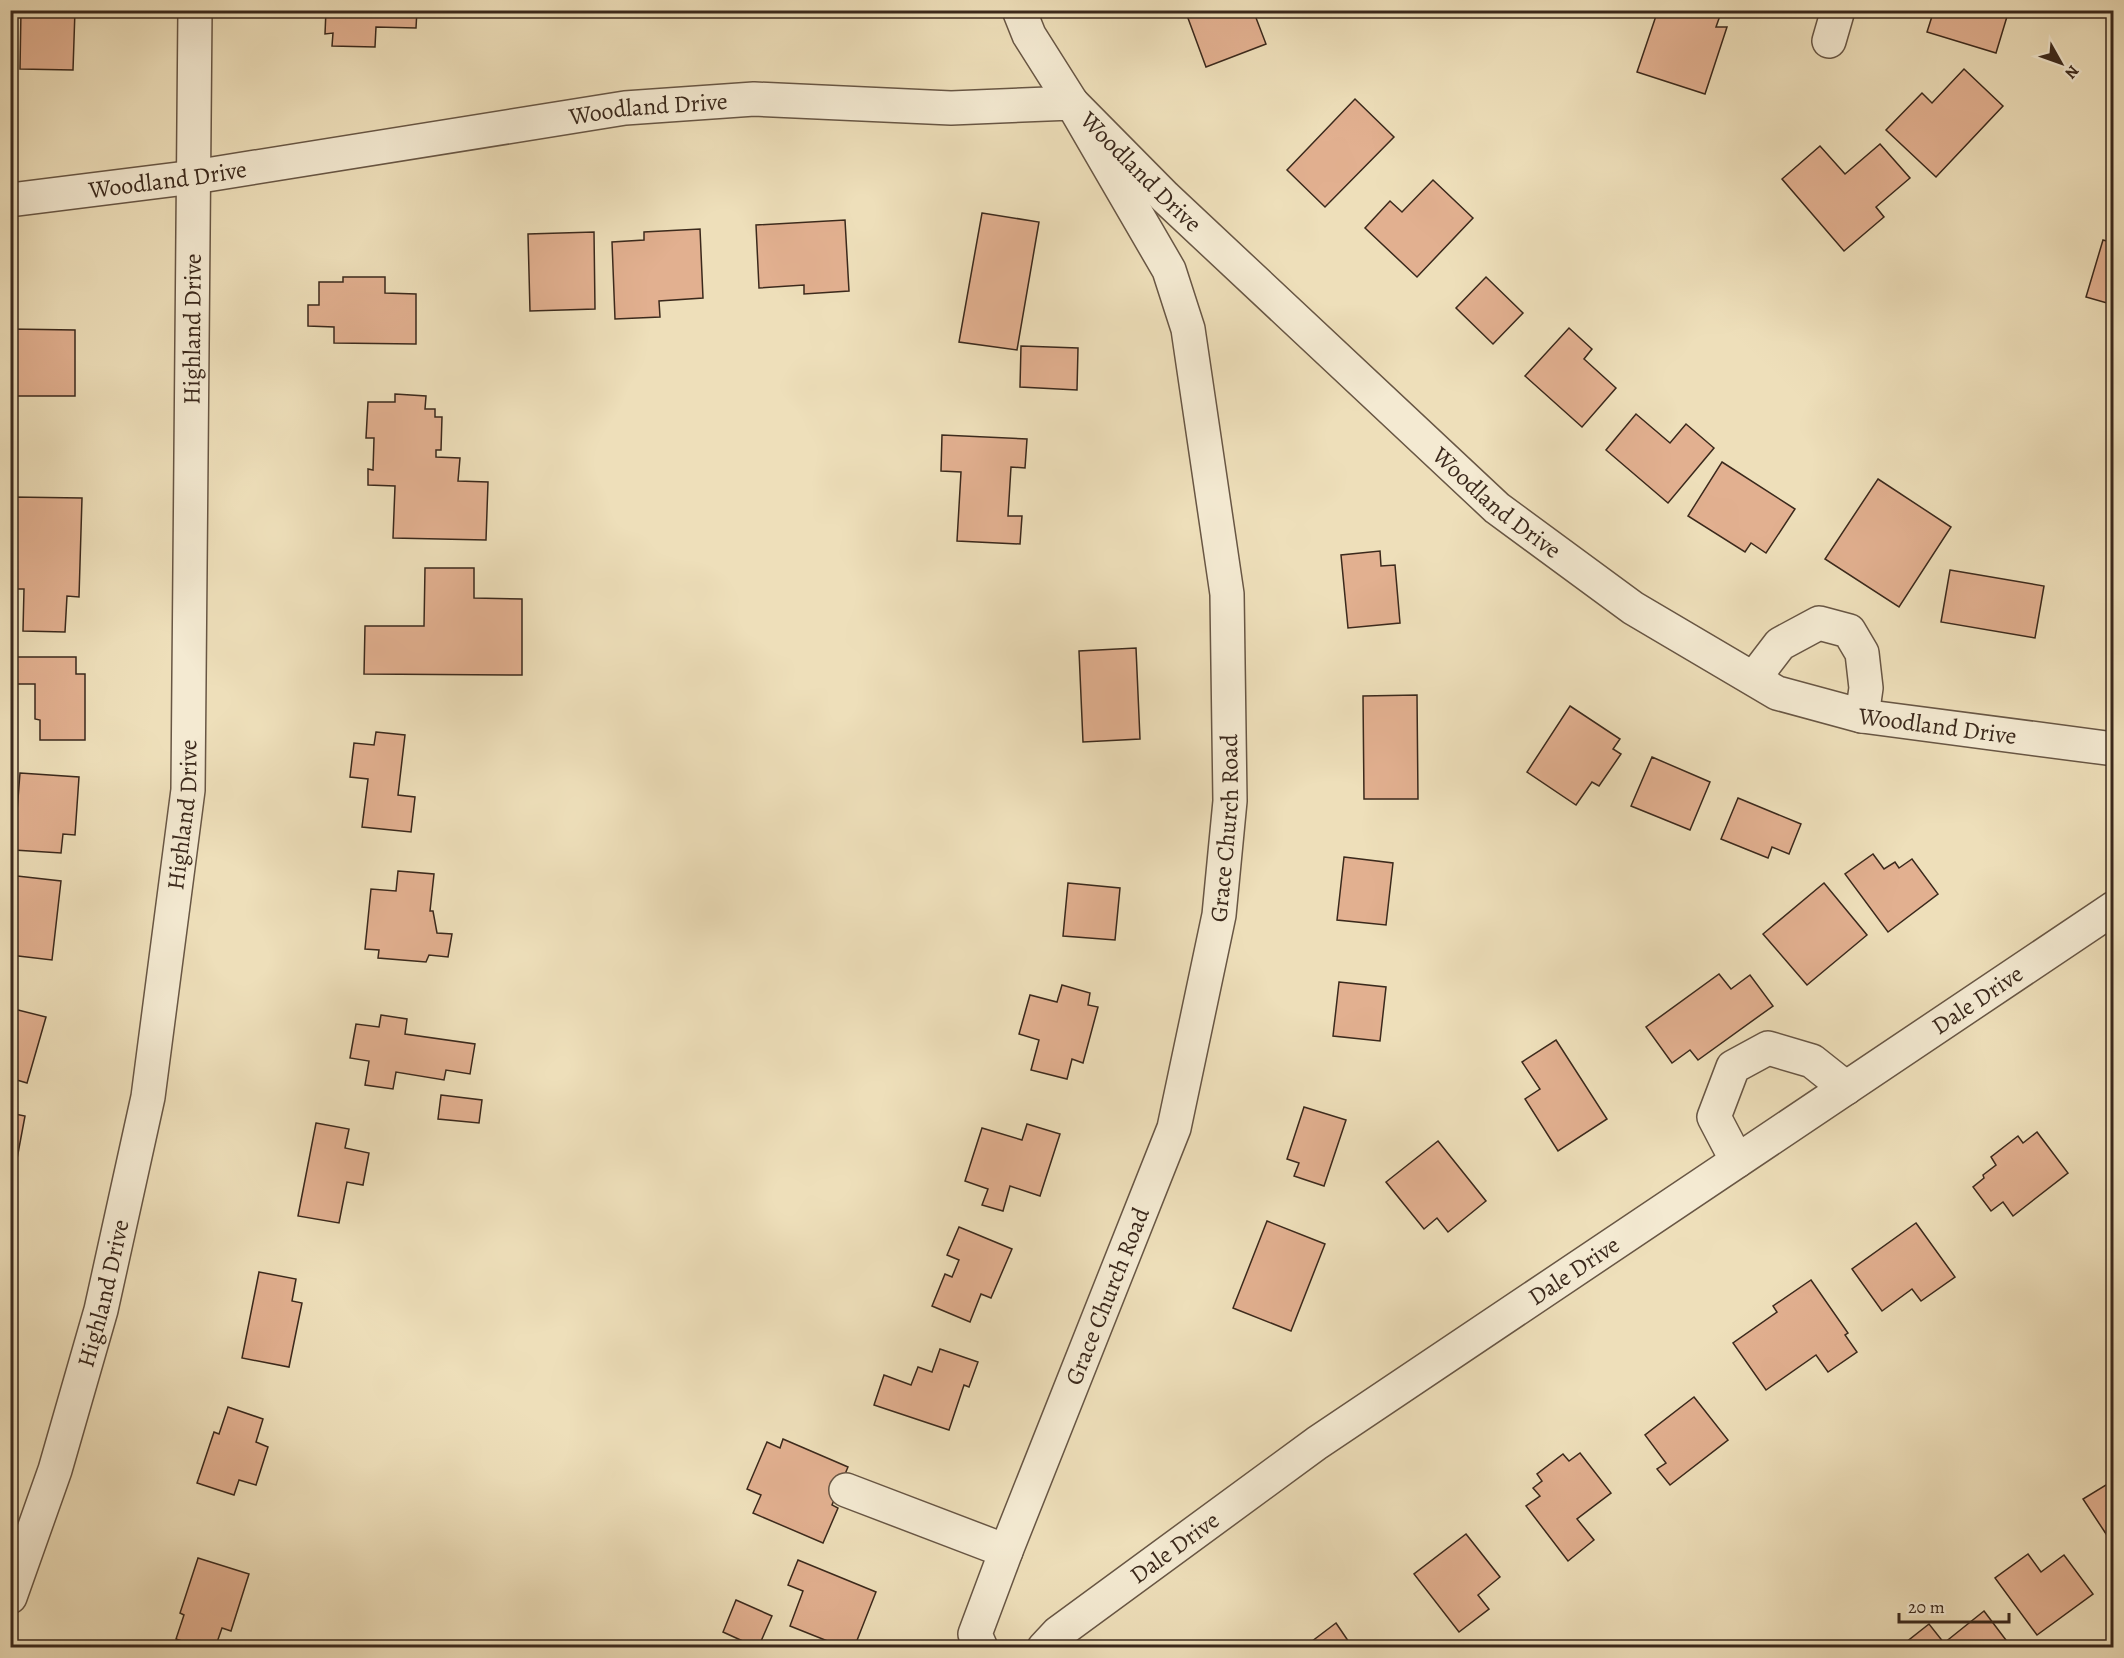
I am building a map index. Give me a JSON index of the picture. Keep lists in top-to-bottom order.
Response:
{
  "streets": {
    "street": [
      "Woodland Drive",
      "Highland Drive",
      "Grace Church Road",
      "Dale Drive"
    ]
  },
  "crossings": [
    ["Woodland Drive", "Highland Drive"],
    ["Woodland Drive", "Grace Church Road"]
  ],
  "scale_bar": "20 m",
  "north": "bottom right"
}
